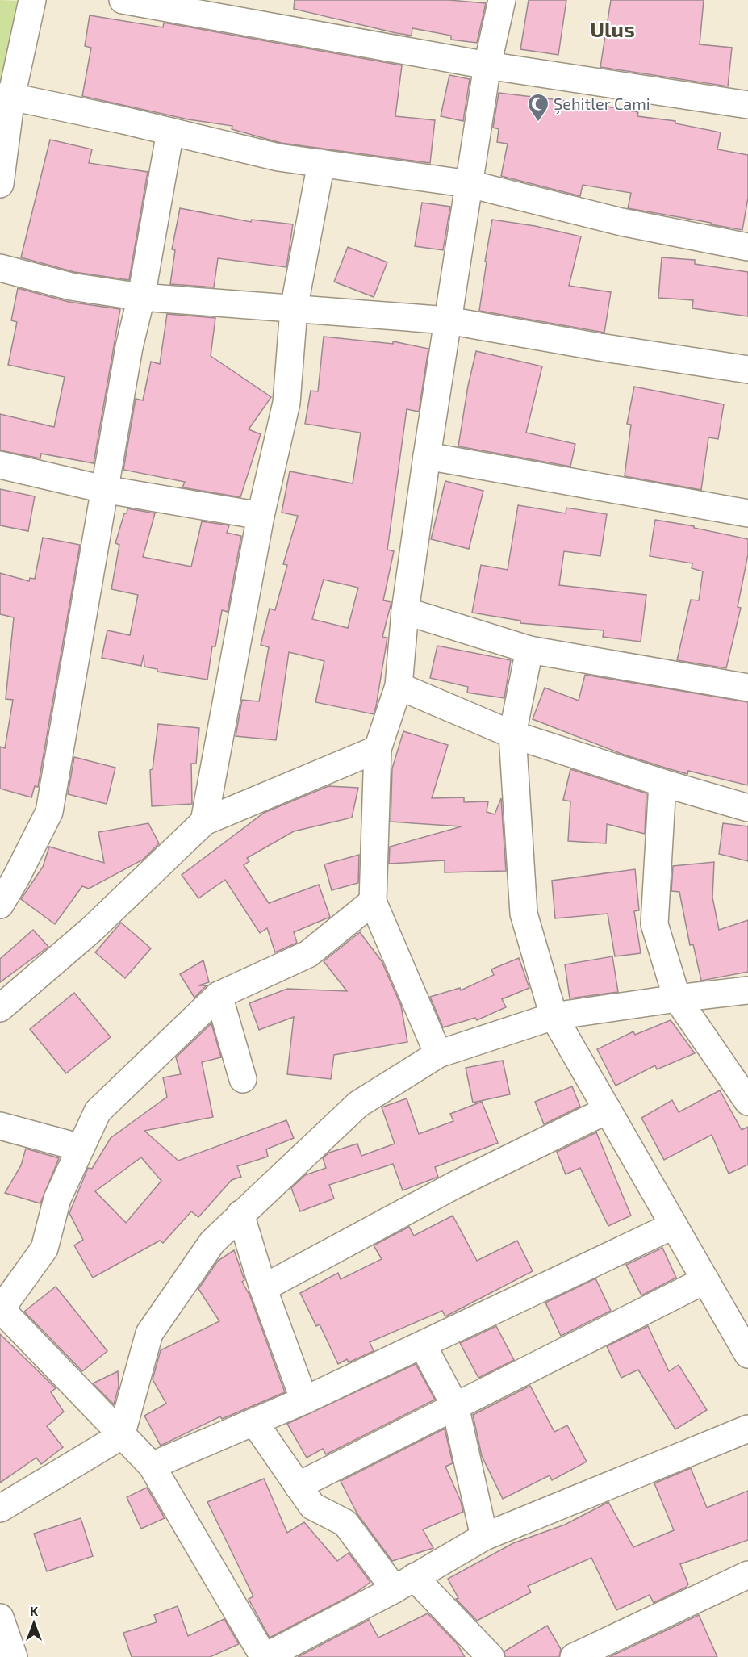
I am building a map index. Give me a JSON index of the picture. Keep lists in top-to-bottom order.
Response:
{
  "districts": ["Ulus"],
  "places": {
    "mosque": ["Şehitler Cami"]
  },
  "north": "top"
}
